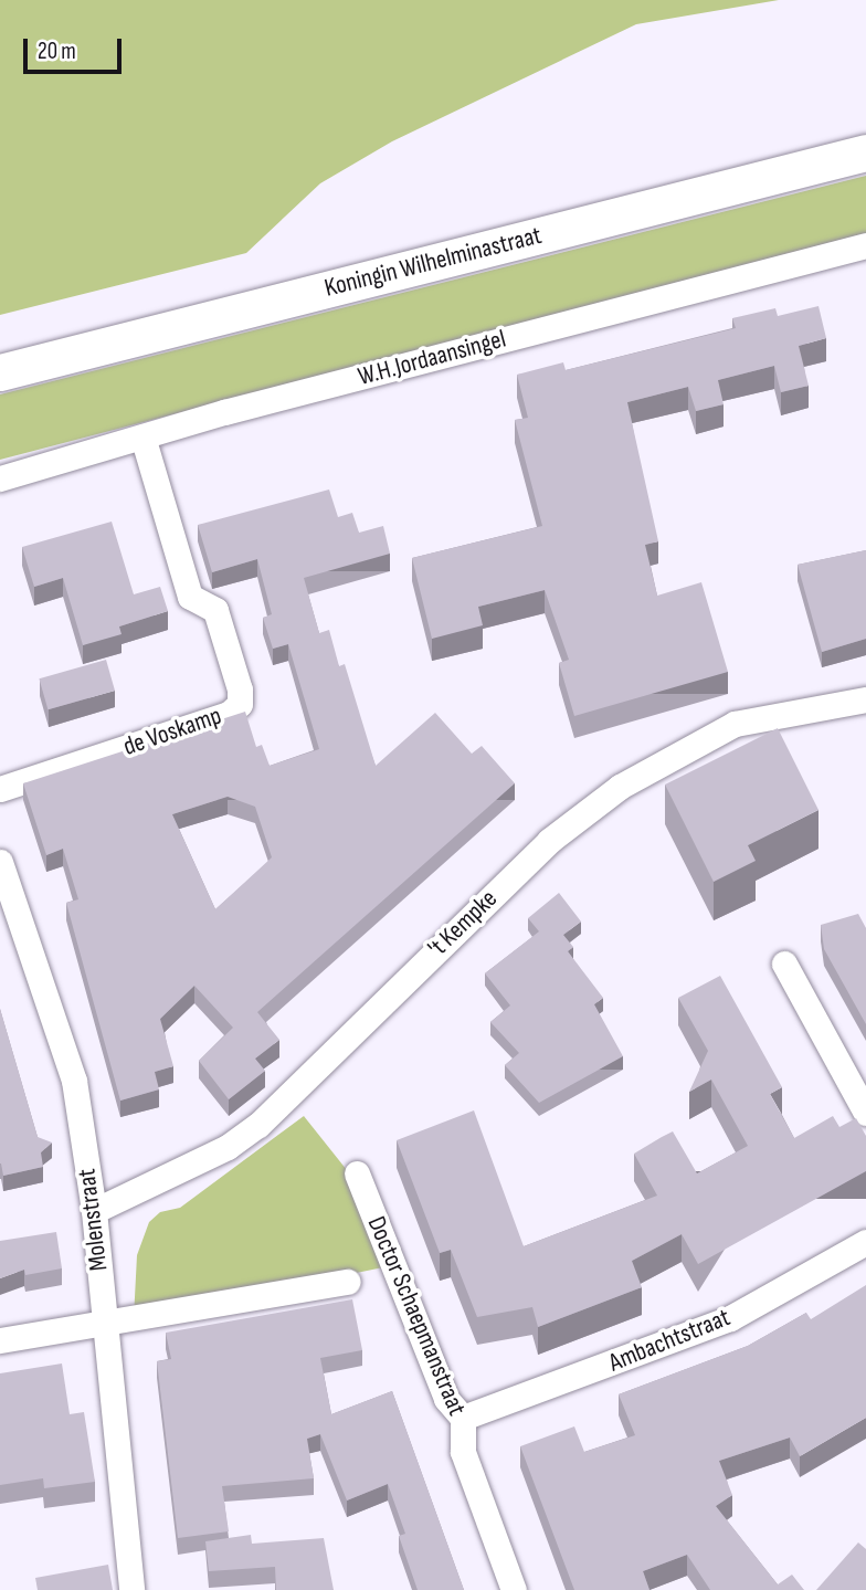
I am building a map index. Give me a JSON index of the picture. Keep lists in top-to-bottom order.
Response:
{
  "streets": {
    "main road": ["Koningin Wilhelminastraat"],
    "street": [
      "W.H.Jordaansingel",
      "de Voskamp",
      "'t Kempke",
      "Molenstraat",
      "Doctor Schaepmanstraat",
      "Ambachtstraat"
    ]
  },
  "crossings": [
    ["W.H.Jordaansingel", "de Voskamp"],
    ["'t Kempke", "Molenstraat"],
    ["Molenstraat", "Doctor Schaepmanstraat"],
    ["Doctor Schaepmanstraat", "Ambachtstraat"]
  ],
  "scale_bar": "20 m"
}
